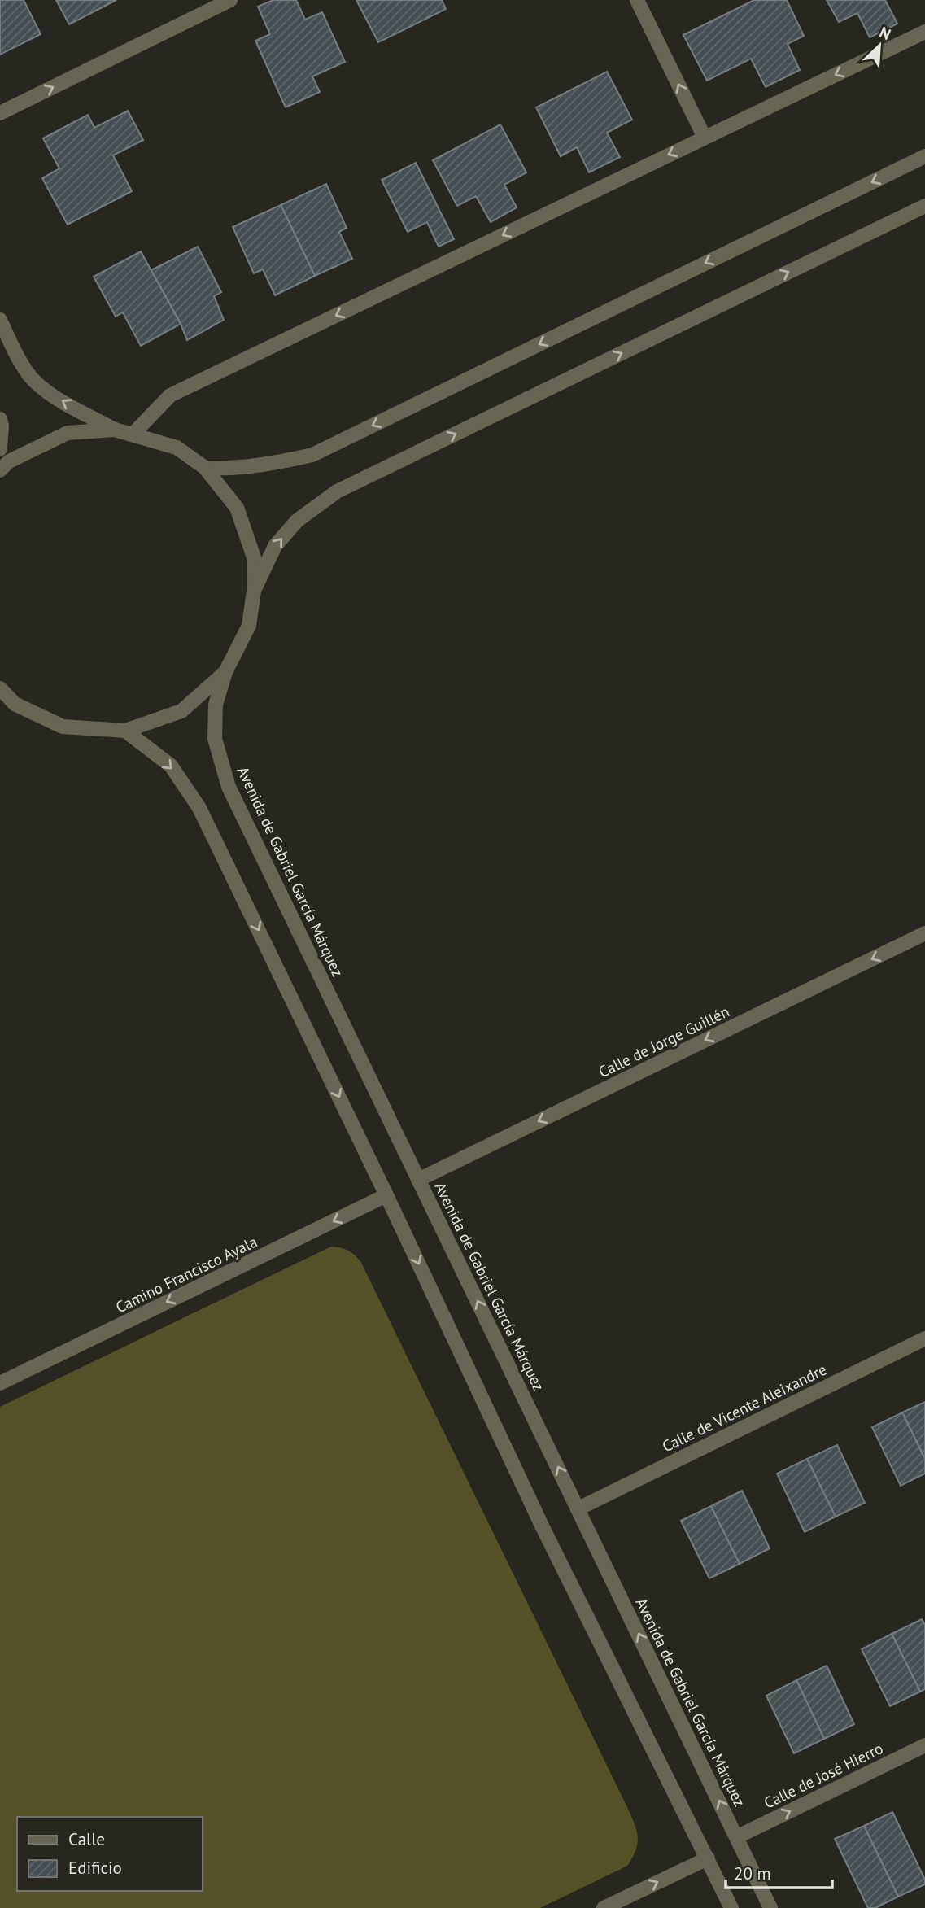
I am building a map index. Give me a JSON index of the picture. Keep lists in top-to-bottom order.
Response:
{
  "streets": {
    "street": [
      "Avenida de Gabriel García Márquez",
      "Calle de Jorge Guillén",
      "Camino Francisco Ayala",
      "Calle de Vicente Aleixandre",
      "Calle de José Hierro"
    ]
  },
  "crossings": [
    ["Avenida de Gabriel García Márquez", "Calle de Jorge Guillén"],
    ["Avenida de Gabriel García Márquez", "Calle de Vicente Aleixandre"],
    ["Avenida de Gabriel García Márquez", "Calle de José Hierro"]
  ],
  "one_way": ["Calle de Jorge Guillén", "Camino Francisco Ayala", "Calle de José Hierro"],
  "legend": ["Calle", "Edificio"],
  "scale_bar": "20 m",
  "north": "top right"
}
